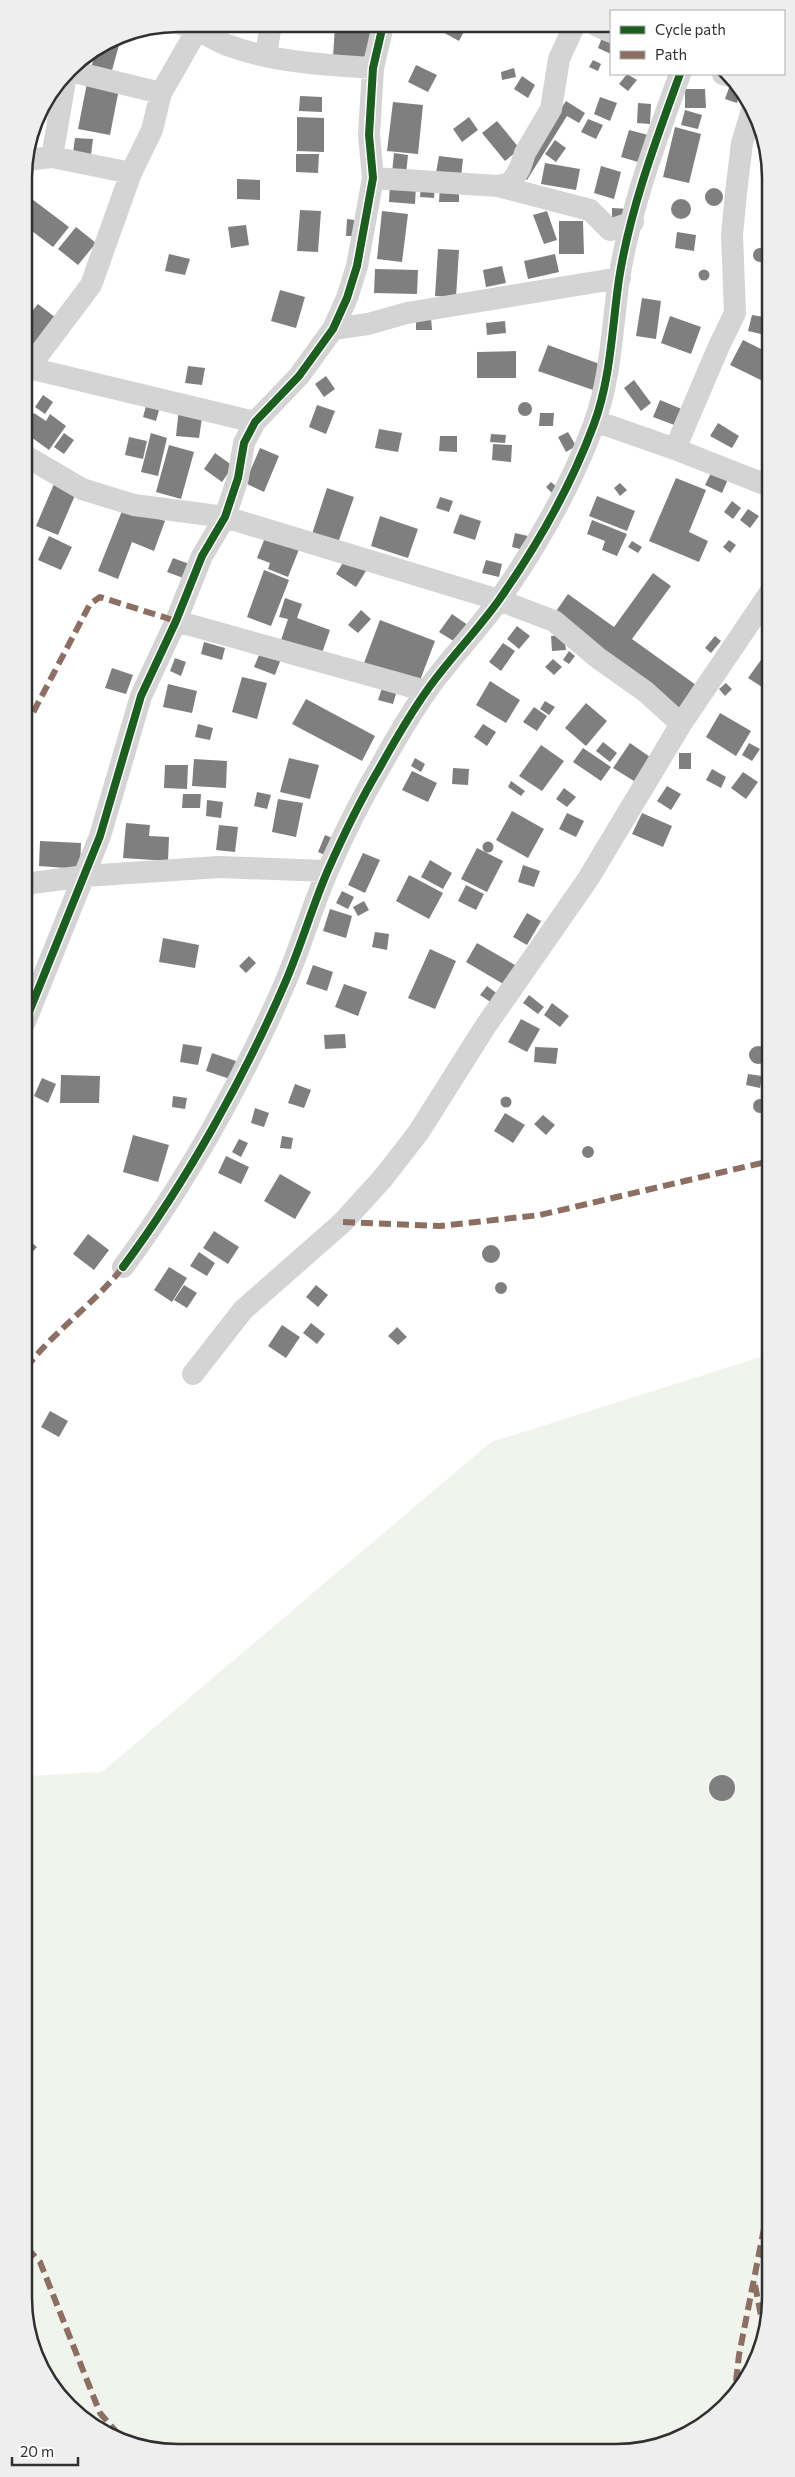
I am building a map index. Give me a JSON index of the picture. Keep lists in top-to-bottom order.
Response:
{
  "legend": ["Cycle path", "Path"],
  "scale_bar": "20 m"
}
